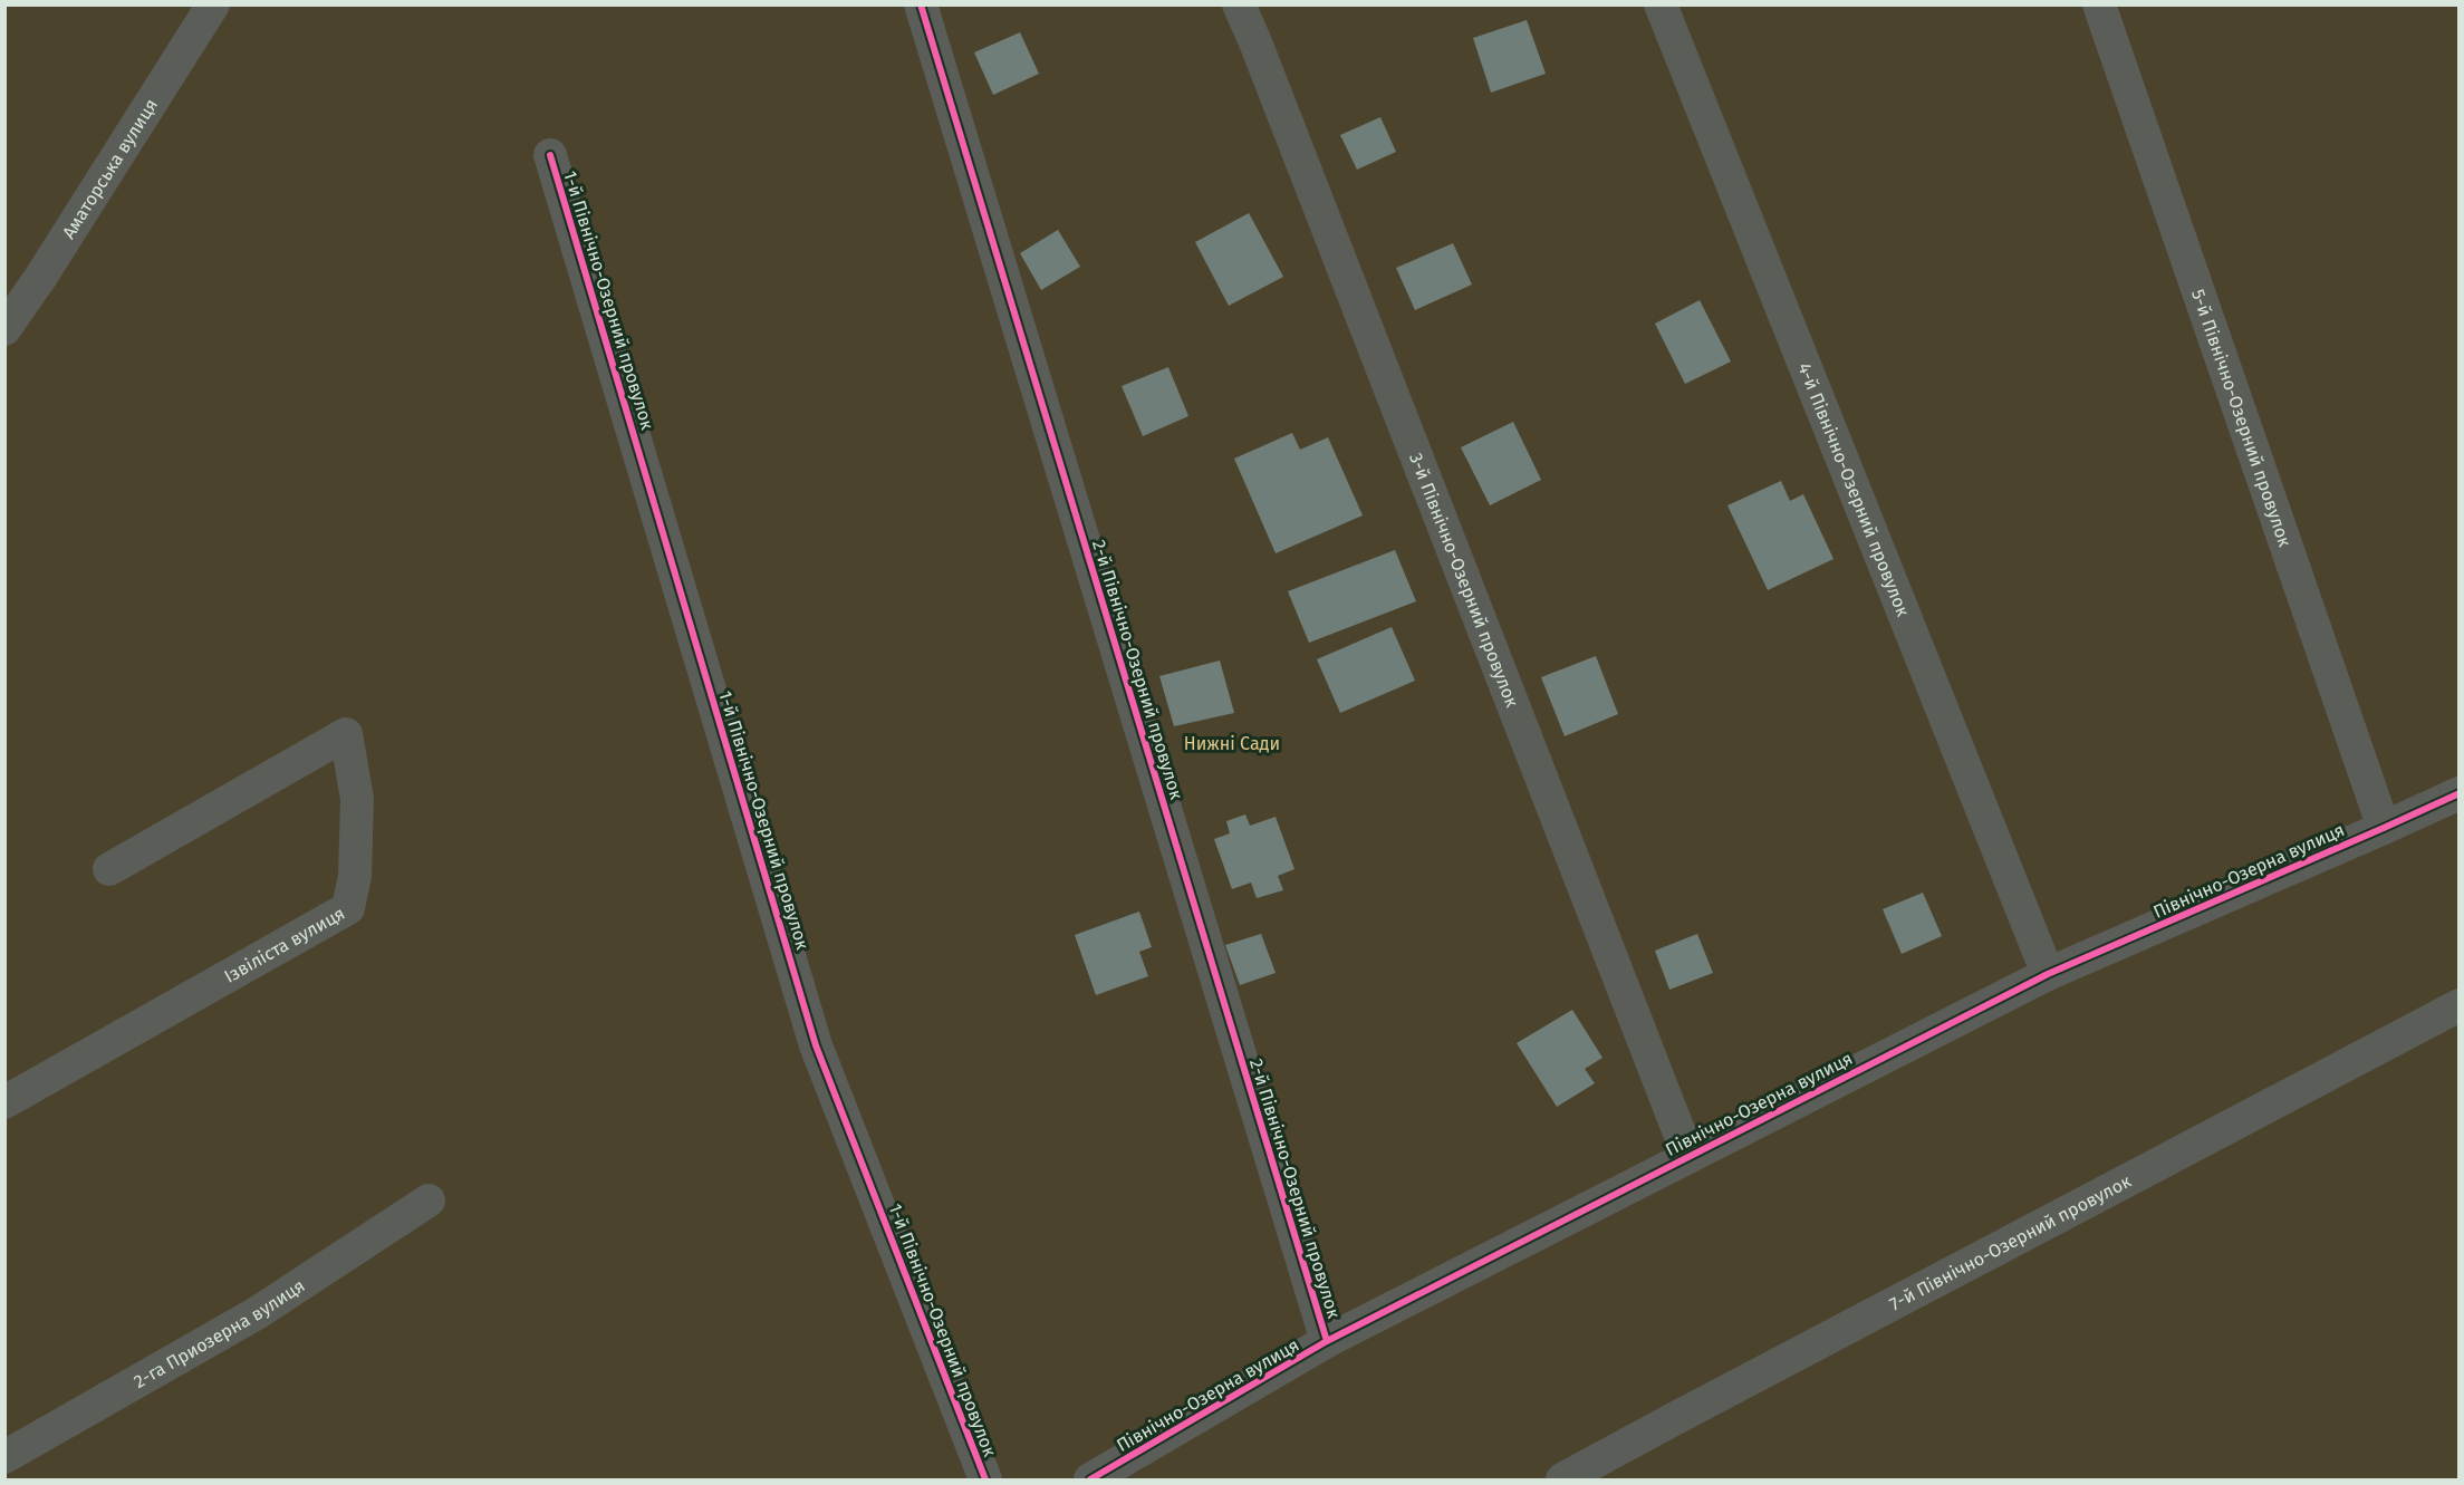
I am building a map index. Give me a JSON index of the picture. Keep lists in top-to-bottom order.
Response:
{
  "streets": {
    "street": [
      "Аматорська вулиця",
      "1-й Північно-Озерний провулок",
      "5-й Північно-Озерний провулок",
      "4-й Північно-Озерний провулок",
      "3-й Північно-Озерний провулок",
      "2-й Північно-Озерний провулок",
      "Північно-Озерна вулиця",
      "Ізвіліста вулиця",
      "7-й Північно-Озерний провулок",
      "2-га Приозерна вулиця"
    ]
  },
  "crossings": [
    ["5-й Північно-Озерний провулок", "Північно-Озерна вулиця"],
    ["4-й Північно-Озерний провулок", "Північно-Озерна вулиця"],
    ["3-й Північно-Озерний провулок", "Північно-Озерна вулиця"],
    ["2-й Північно-Озерний провулок", "Північно-Озерна вулиця"]
  ],
  "parks": ["Нижні Сади"]
}
